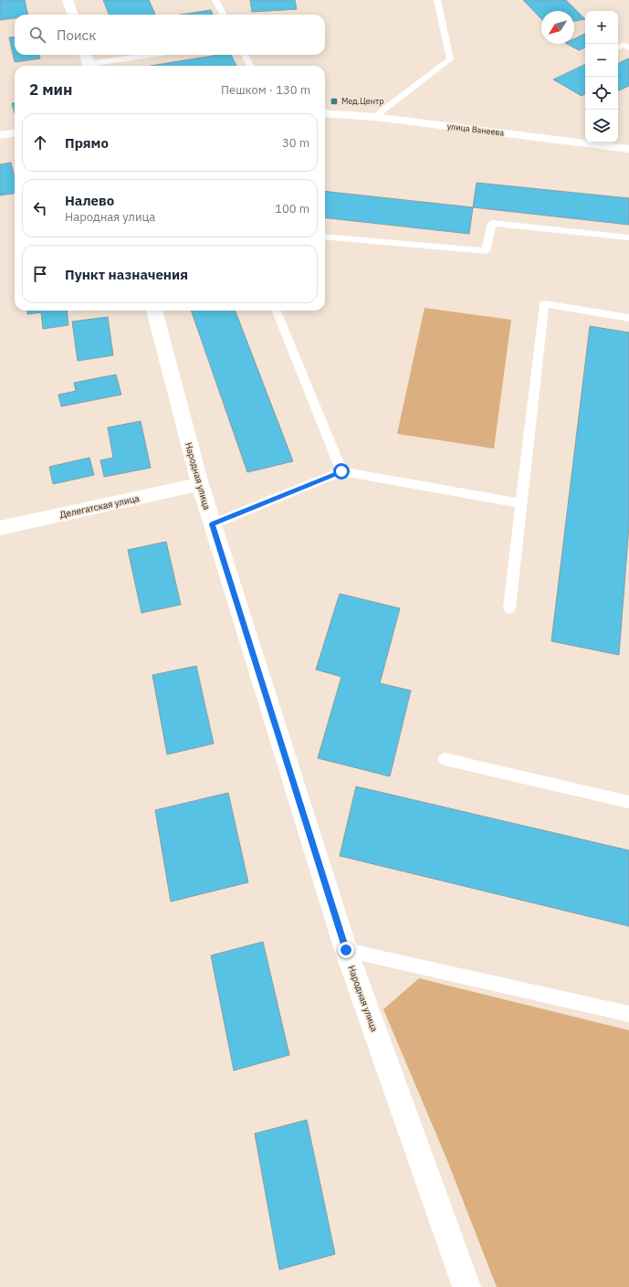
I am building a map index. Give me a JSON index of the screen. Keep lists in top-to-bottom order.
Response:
{
  "streets": {
    "street": ["улица Ванеева", "Народная улица", "Делегатская улица"]
  },
  "crossings": [
    ["Народная улица", "Делегатская улица"]
  ],
  "places": {
    "transit": ["Мед.Центр"]
  },
  "north": "bottom left",
  "page": {
    "map_buttons": ["+", "−"],
    "search": "Поиск",
    "heading": ["2 мин", "Пешком · 130 m"],
    "list": [
      ["Прямо", "30 m"],
      ["Налево", "Народная улица", "100 m"],
      "Пункт назначения"
    ]
  }
}
